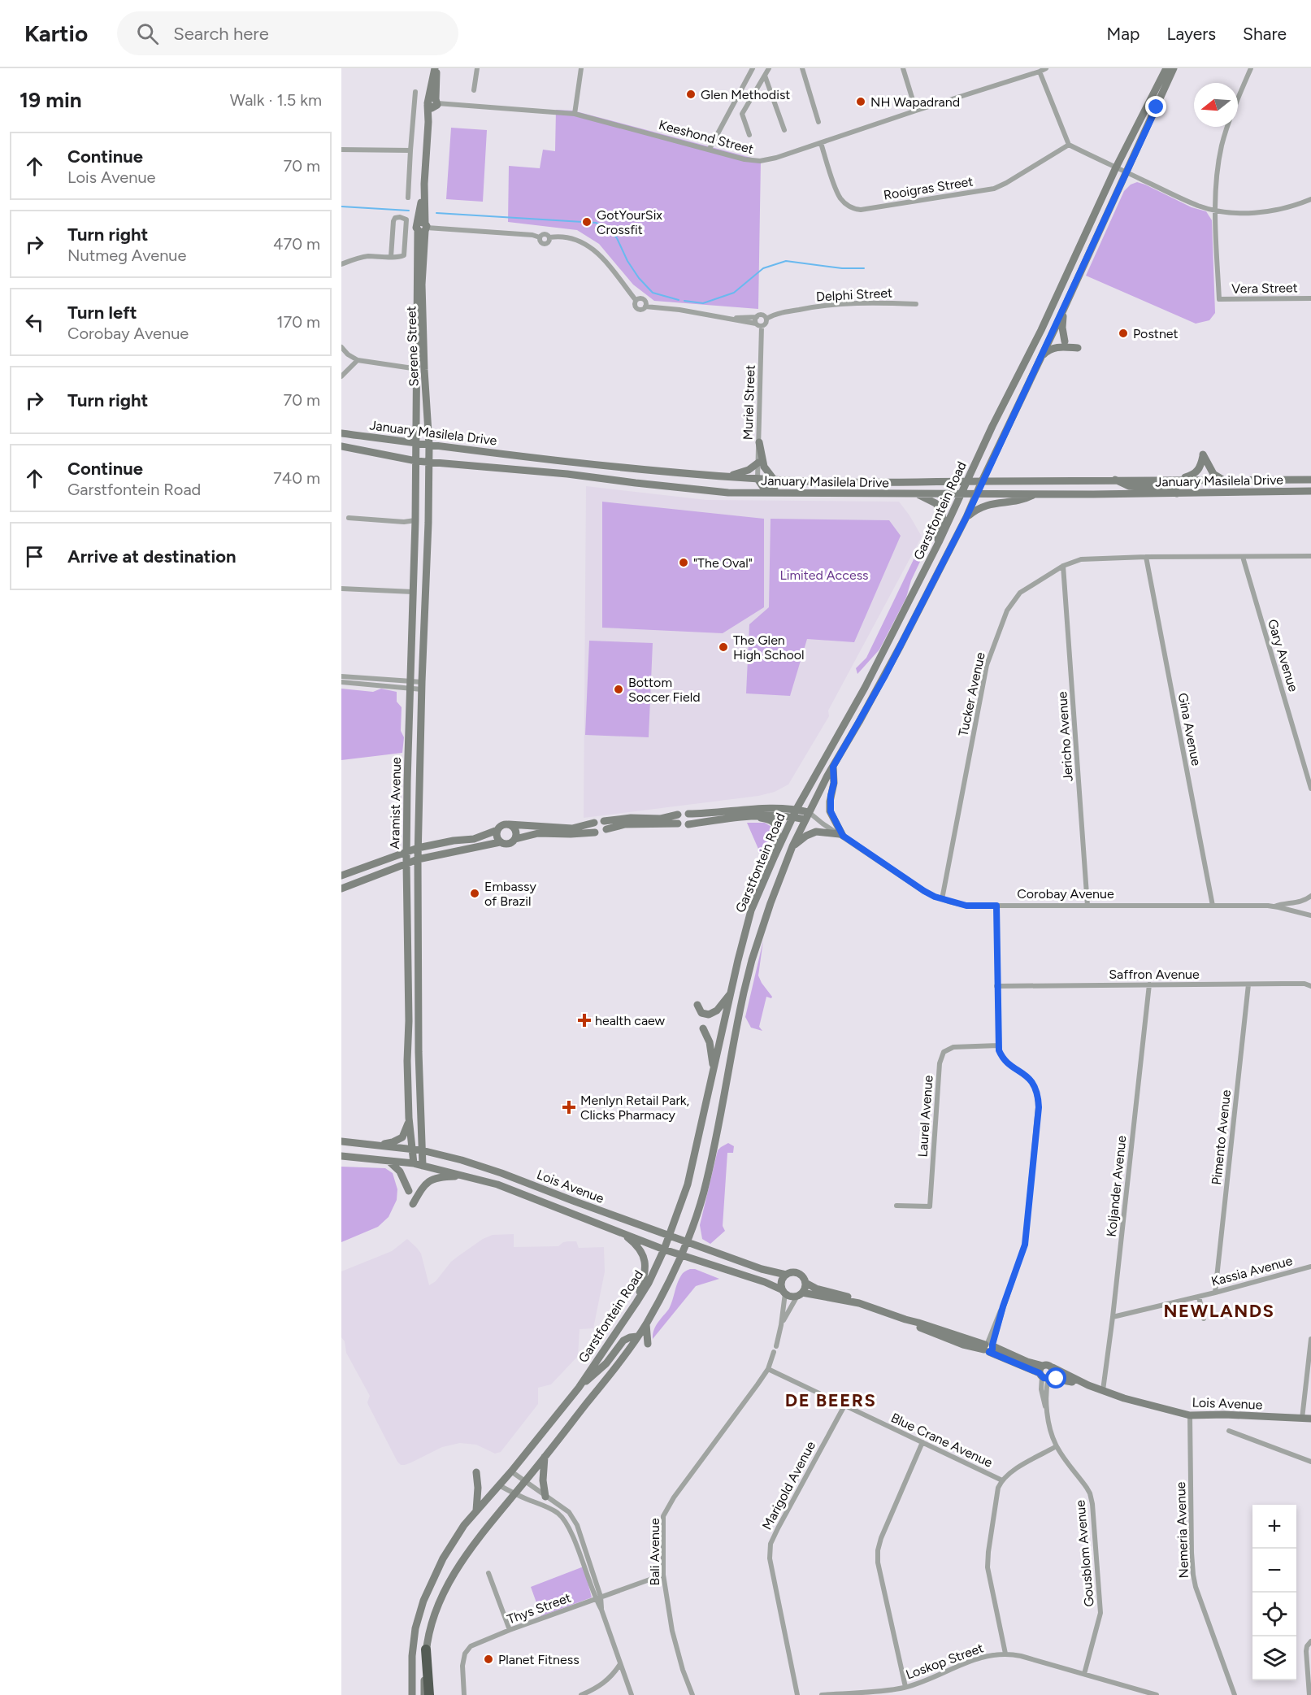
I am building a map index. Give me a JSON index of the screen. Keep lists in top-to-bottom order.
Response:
{
  "streets": {
    "main road": [
      "Serene Street",
      "January Masilela Drive",
      "Garstfontein Road",
      "Aramist Avenue",
      "Corobay Avenue",
      "Lois Avenue"
    ],
    "street": [
      "Keeshond Street",
      "Rooigras Street",
      "Vera Street",
      "Delphi Street",
      "Muriel Street",
      "Gary Avenue",
      "Tucker Avenue",
      "Gina Avenue",
      "Jericho Avenue",
      "Saffron Avenue",
      "Laurel Avenue",
      "Pimento Avenue",
      "Koljander Avenue",
      "Kassia Avenue",
      "Blue Crane Avenue",
      "Marigold Avenue",
      "Nemeria Avenue",
      "Bali Avenue",
      "Gousblom Avenue",
      "Thys Street",
      "Loskop Street"
    ]
  },
  "crossings": [
    ["Keeshond Street", "Rooigras Street"],
    ["Keeshond Street", "Serene Street"],
    ["Serene Street", "January Masilela Drive"],
    ["Serene Street", "Aramist Avenue"],
    ["Muriel Street", "January Masilela Drive"],
    ["January Masilela Drive", "Garstfontein Road"],
    ["January Masilela Drive", "Aramist Avenue"],
    ["Garstfontein Road", "Corobay Avenue"],
    ["Garstfontein Road", "Lois Avenue"],
    ["Gary Avenue", "Tucker Avenue"],
    ["Tucker Avenue", "Gina Avenue"],
    ["Tucker Avenue", "Jericho Avenue"],
    ["Tucker Avenue", "Corobay Avenue"],
    ["Gina Avenue", "Corobay Avenue"],
    ["Jericho Avenue", "Corobay Avenue"],
    ["Aramist Avenue", "Corobay Avenue"],
    ["Aramist Avenue", "Lois Avenue"],
    ["Saffron Avenue", "Pimento Avenue"],
    ["Saffron Avenue", "Koljander Avenue"],
    ["Pimento Avenue", "Kassia Avenue"],
    ["Lois Avenue", "Koljander Avenue"],
    ["Lois Avenue", "Nemeria Avenue"],
    ["Lois Avenue", "Bali Avenue"],
    ["Lois Avenue", "Gousblom Avenue"],
    ["Koljander Avenue", "Kassia Avenue"],
    ["Blue Crane Avenue", "Marigold Avenue"],
    ["Blue Crane Avenue", "Bali Avenue"],
    ["Bali Avenue", "Thys Street"],
    ["Gousblom Avenue", "Loskop Street"]
  ],
  "districts": ["NEWLANDS", "DE BEERS"],
  "parks": ["Limited Access"],
  "places": {
    "other": [
      "Glen Methodist",
      "NH Wapadrand",
      "GotYourSix Crossfit",
      "Postnet",
      "\"The Oval\"",
      "The Glen High School",
      "Bottom Soccer Field",
      "Embassy of Brazil",
      "Planet Fitness"
    ],
    "health": ["health caew", "Menlyn Retail Park, Clicks Pharmacy"]
  },
  "north": "left",
  "page": {
    "header": "Kartio",
    "search": "Search here",
    "nav": ["Map", "Layers", "Share"],
    "heading": ["19 min", "Walk · 1.5 km"],
    "list": [
      ["Continue", "Lois Avenue", "70 m"],
      ["Turn right", "Nutmeg Avenue", "470 m"],
      ["Turn left", "Corobay Avenue", "170 m"],
      ["Turn right", "70 m"],
      ["Continue", "Garstfontein Road", "740 m"],
      "Arrive at destination"
    ],
    "map_buttons": ["+", "−"]
  }
}
